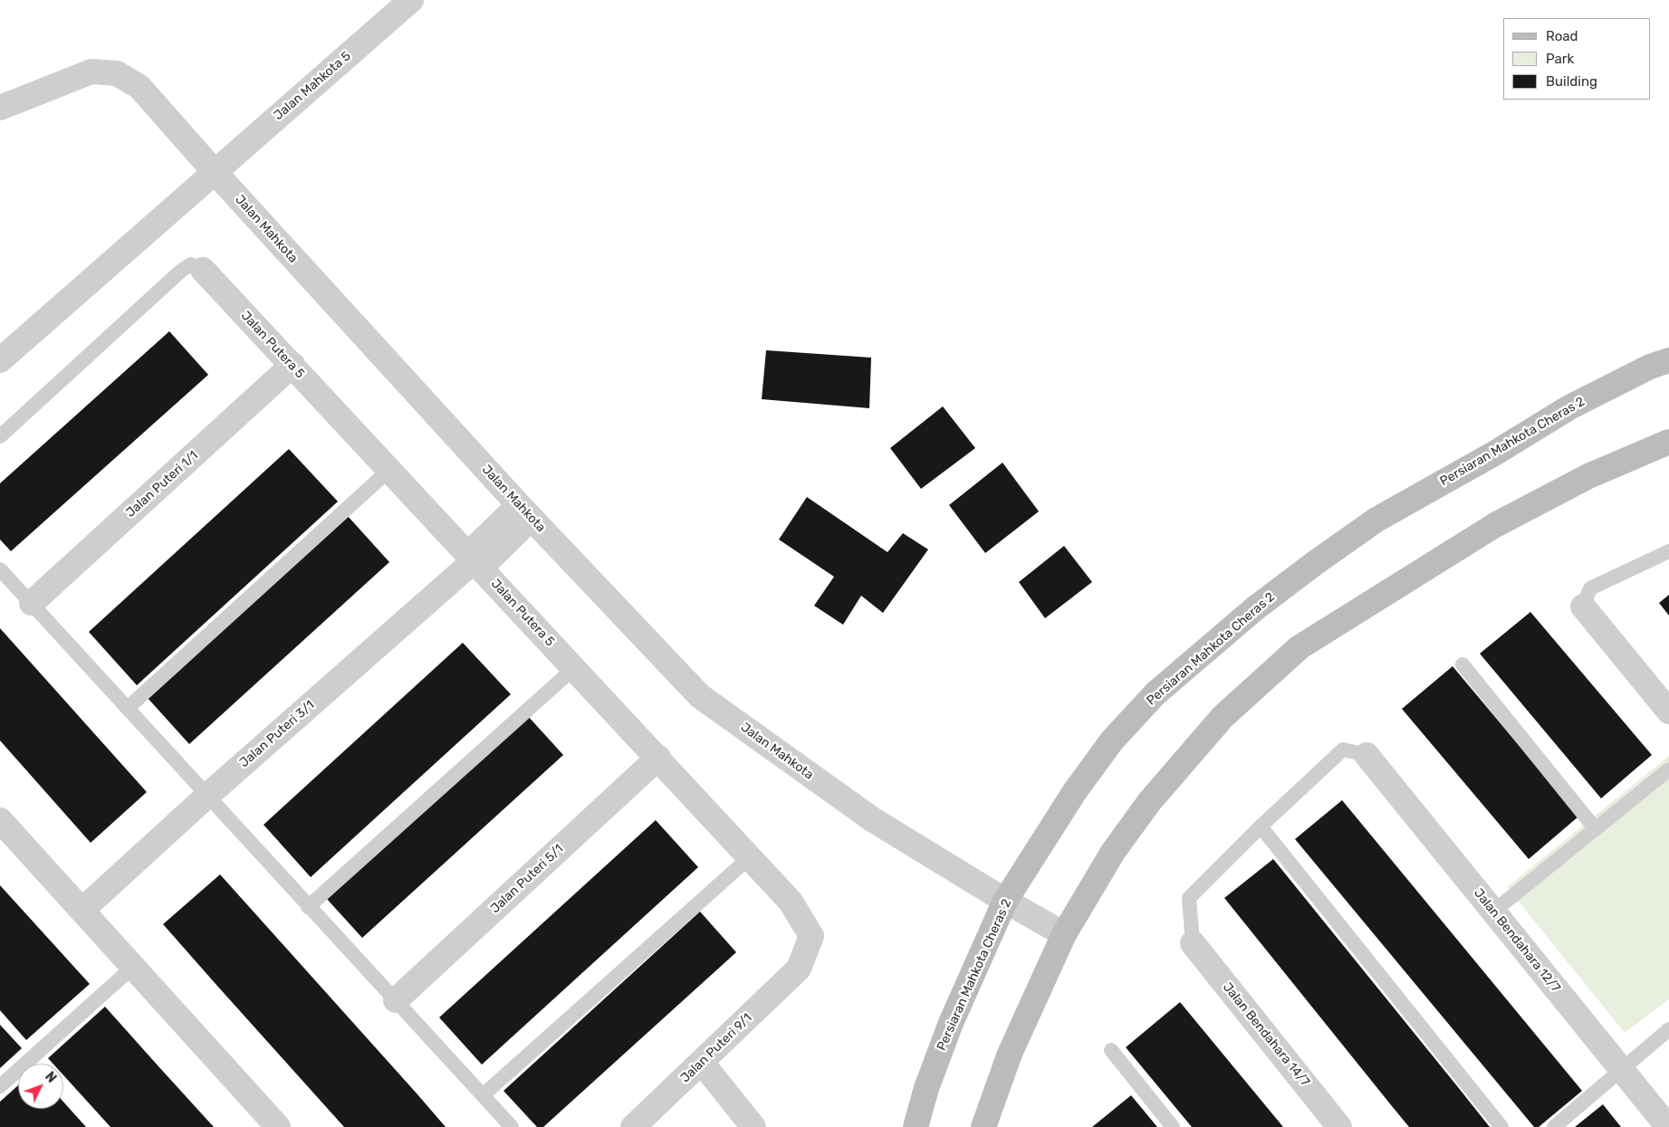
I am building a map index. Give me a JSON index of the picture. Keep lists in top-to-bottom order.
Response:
{
  "streets": {
    "street": [
      "Jalan Mahkota 5",
      "Jalan Mahkota",
      "Jalan Putera 5",
      "Persiaran Mahkota Cheras 2",
      "Jalan Puteri 1/1",
      "Jalan Puteri 3/1",
      "Jalan Puteri 5/1",
      "Jalan Bendahara 12/7",
      "Jalan Bendahara 14/7",
      "Jalan Puteri 9/1"
    ]
  },
  "crossings": [
    ["Jalan Mahkota 5", "Jalan Mahkota"],
    ["Jalan Mahkota", "Persiaran Mahkota Cheras 2"],
    ["Jalan Mahkota", "Jalan Puteri 3/1"],
    ["Jalan Putera 5", "Jalan Puteri 1/1"],
    ["Jalan Putera 5", "Jalan Puteri 3/1"],
    ["Jalan Putera 5", "Jalan Puteri 5/1"],
    ["Jalan Putera 5", "Jalan Puteri 9/1"]
  ],
  "legend": ["Road", "Park", "Building"],
  "north": "top right"
}
